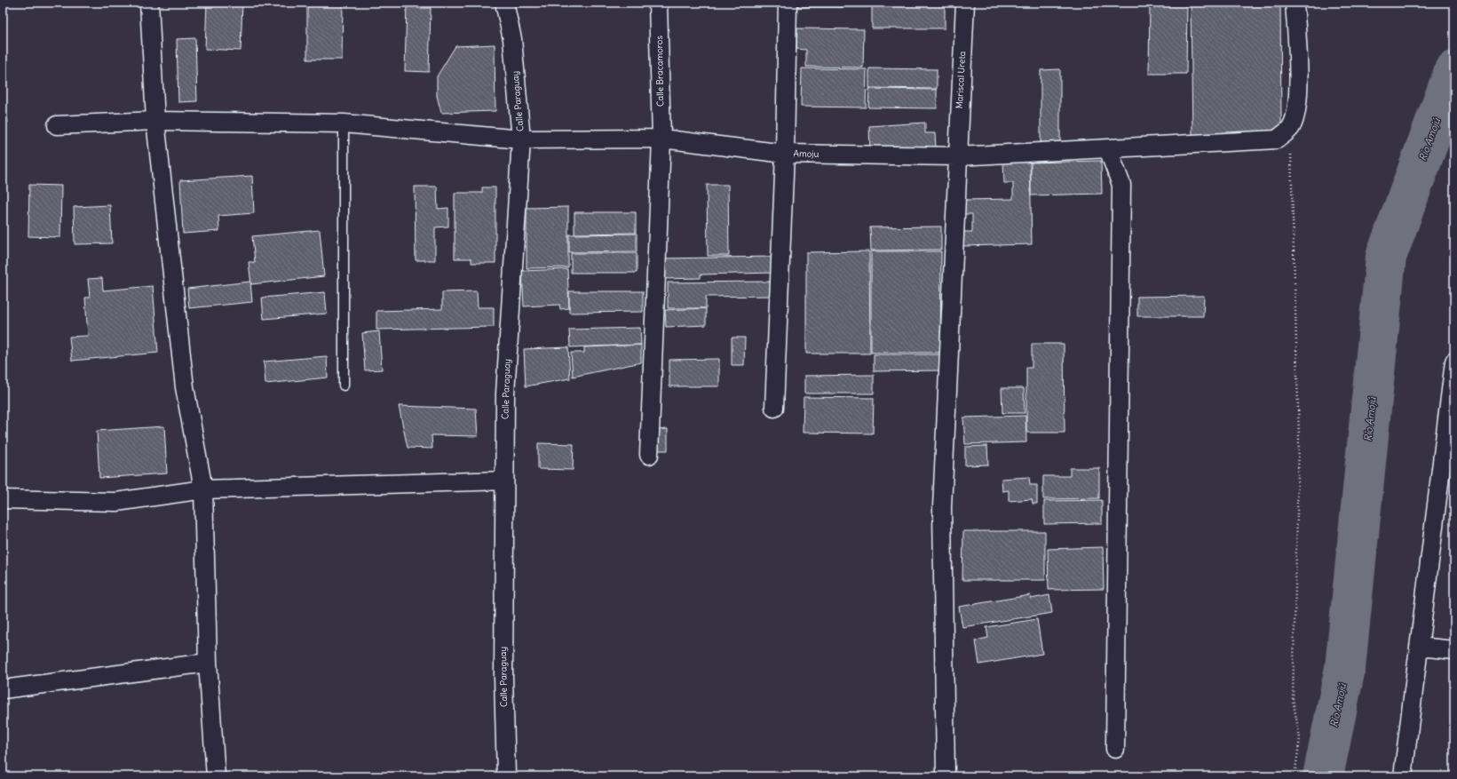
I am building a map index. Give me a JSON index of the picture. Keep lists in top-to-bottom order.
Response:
{
  "streets": {
    "street": [
      "Calle Bracamoros",
      "Mariscal Ureta",
      "Calle Paraguay",
      "Amoju"
    ]
  },
  "crossings": [
    ["Mariscal Ureta", "Amoju"]
  ],
  "water": ["Río Amojú"]
}
